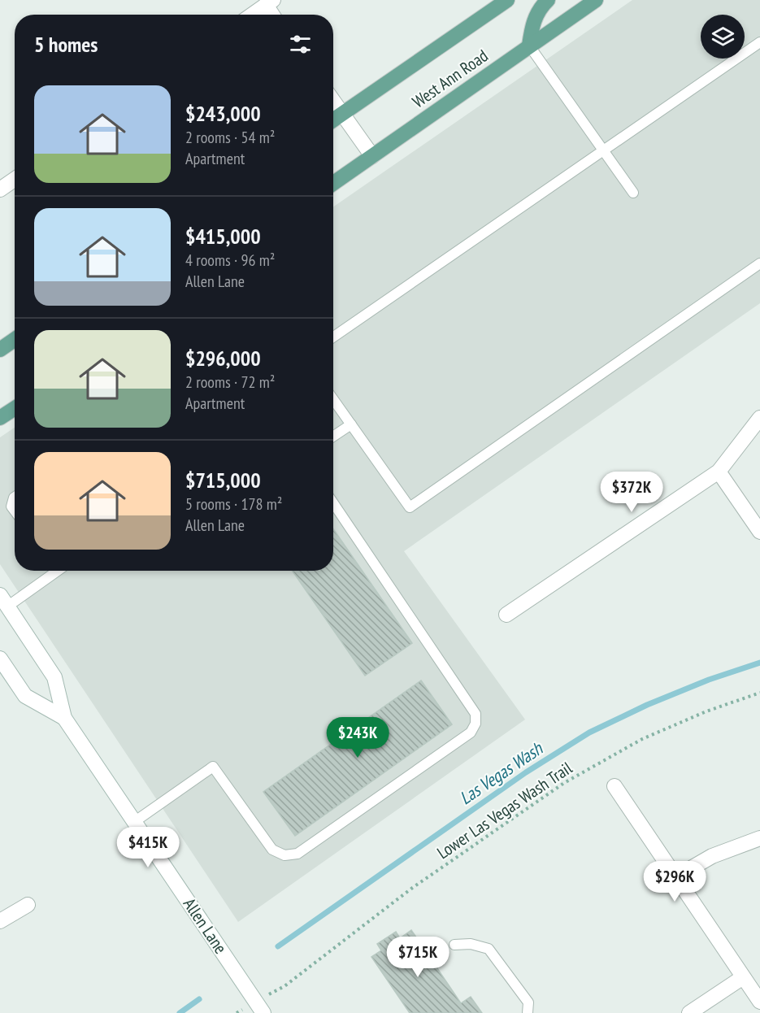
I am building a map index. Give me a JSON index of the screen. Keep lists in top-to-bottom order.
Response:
{
  "streets": {
    "main road": ["West Ann Road"],
    "street": ["Allen Lane"],
    "path": ["Lower Las Vegas Wash Trail"]
  },
  "water": ["Las Vegas Wash"],
  "page": {
    "heading": "5 homes",
    "list": [
      {
        "name": "$243,000",
        "note": "2 rooms · 54 m² · Apartment"
      },
      {
        "name": "$415,000",
        "note": "4 rooms · 96 m² · Allen Lane"
      },
      {
        "name": "$296,000",
        "note": "2 rooms · 72 m² · Apartment"
      },
      {
        "name": "$715,000",
        "note": "5 rooms · 178 m² · Allen Lane"
      }
    ],
    "price": [
      "$372K",
      "$243K",
      "$415K",
      "$296K",
      "$715K"
    ]
  }
}
